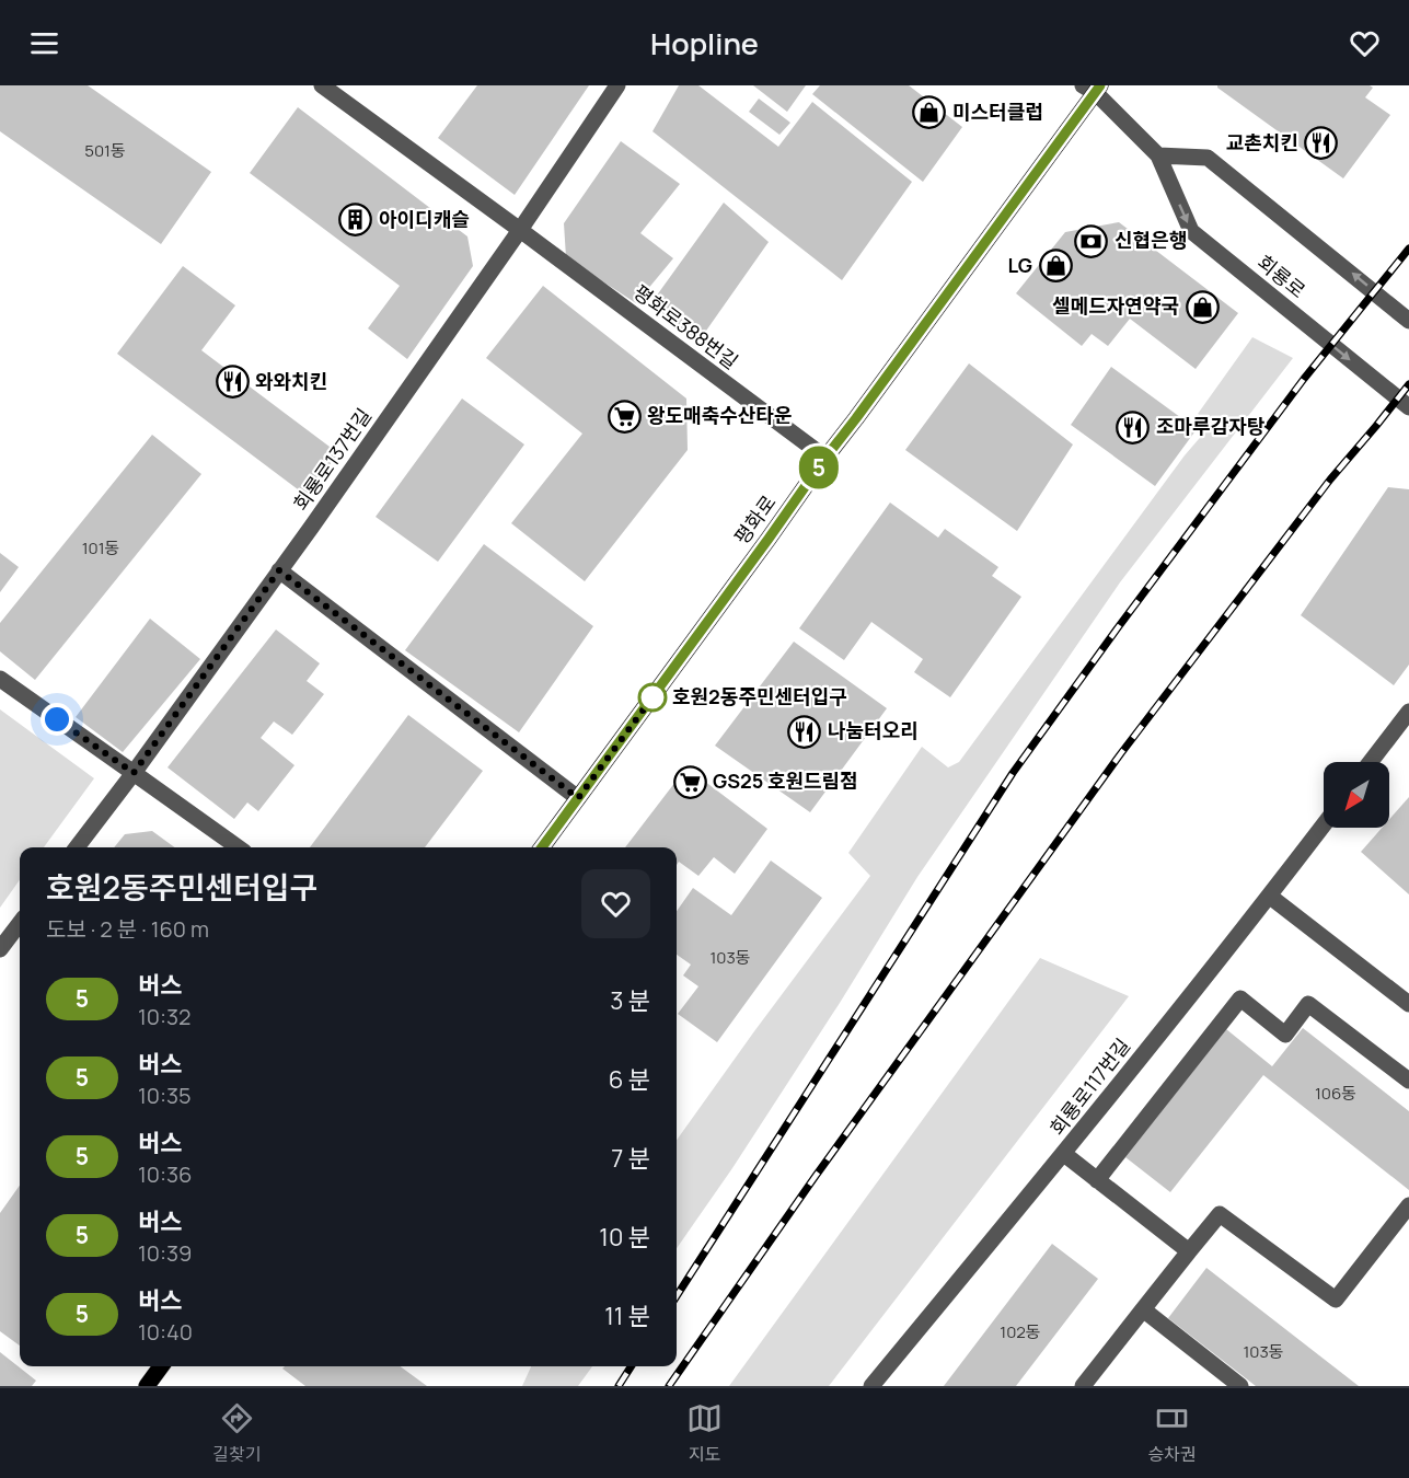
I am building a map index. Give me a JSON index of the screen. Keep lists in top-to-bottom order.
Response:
{
  "streets": {
    "main road": ["평화로"],
    "street": [
      "회룡로",
      "평화로388번길",
      "회룡로137번길",
      "회룡로117번길"
    ]
  },
  "crossings": [
    ["회룡로", "평화로"],
    ["평화로388번길", "회룡로137번길"],
    ["평화로388번길", "평화로"]
  ],
  "places": {
    "shop": ["미스터클럽", "LG", "셀메드자연약국"],
    "restaurant": [
      "교촌치킨",
      "와와치킨",
      "조마루감자탕",
      "나눔터오리"
    ],
    "building": ["아이디캐슬"],
    "bank": ["신협은행"],
    "supermarket": ["왕도매축수산타운", "GS25 호원드림점"],
    "other": ["호원2동주민센터입구"]
  },
  "lines": ["bus line 5"],
  "house_numbers": [
    "501동",
    "101동",
    "103동",
    "106동",
    "102동",
    "103동"
  ],
  "north": "bottom left",
  "page": {
    "header": "Hopline",
    "on_map": "5",
    "heading": ["호원2동주민센터입구", "도보 · 2 분 · 160 m"],
    "list": [
      {
        "mark": "5",
        "name": "버스",
        "note": "10:32",
        "value": "3 분"
      },
      {
        "mark": "5",
        "name": "버스",
        "note": "10:35",
        "value": "6 분"
      },
      {
        "mark": "5",
        "name": "버스",
        "note": "10:36",
        "value": "7 분"
      },
      {
        "mark": "5",
        "name": "버스",
        "note": "10:39",
        "value": "10 분"
      },
      {
        "mark": "5",
        "name": "버스",
        "note": "10:40",
        "value": "11 분"
      }
    ],
    "tabs": ["길찾기", "지도", "승차권"]
  }
}
